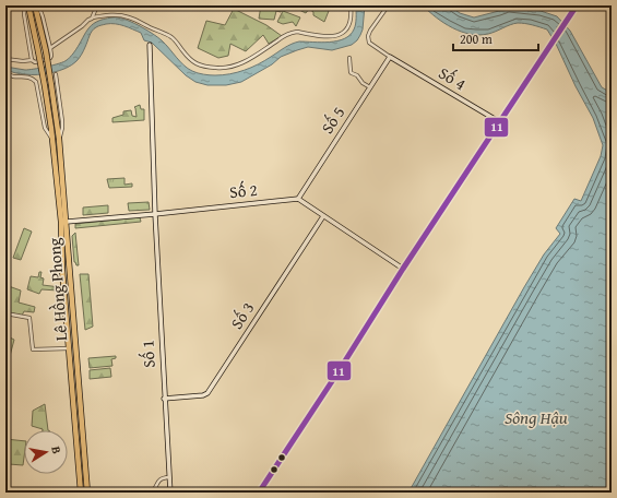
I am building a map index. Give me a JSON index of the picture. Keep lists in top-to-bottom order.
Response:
{
  "streets": {
    "highway": ["Lê Hồng Phong"],
    "street": [
      "Số 4",
      "Số 5",
      "Số 2",
      "Số 3",
      "Số 1"
    ]
  },
  "crossings": [
    ["Số 4", "Số 5"],
    ["Số 5", "Số 2"],
    ["Số 2", "Lê Hồng Phong"],
    ["Số 2", "Số 1"],
    ["Số 3", "Số 1"]
  ],
  "water": ["Sông Hậu"],
  "lines": ["transit line 11"],
  "scale_bar": "200 m",
  "north": "right"
}
